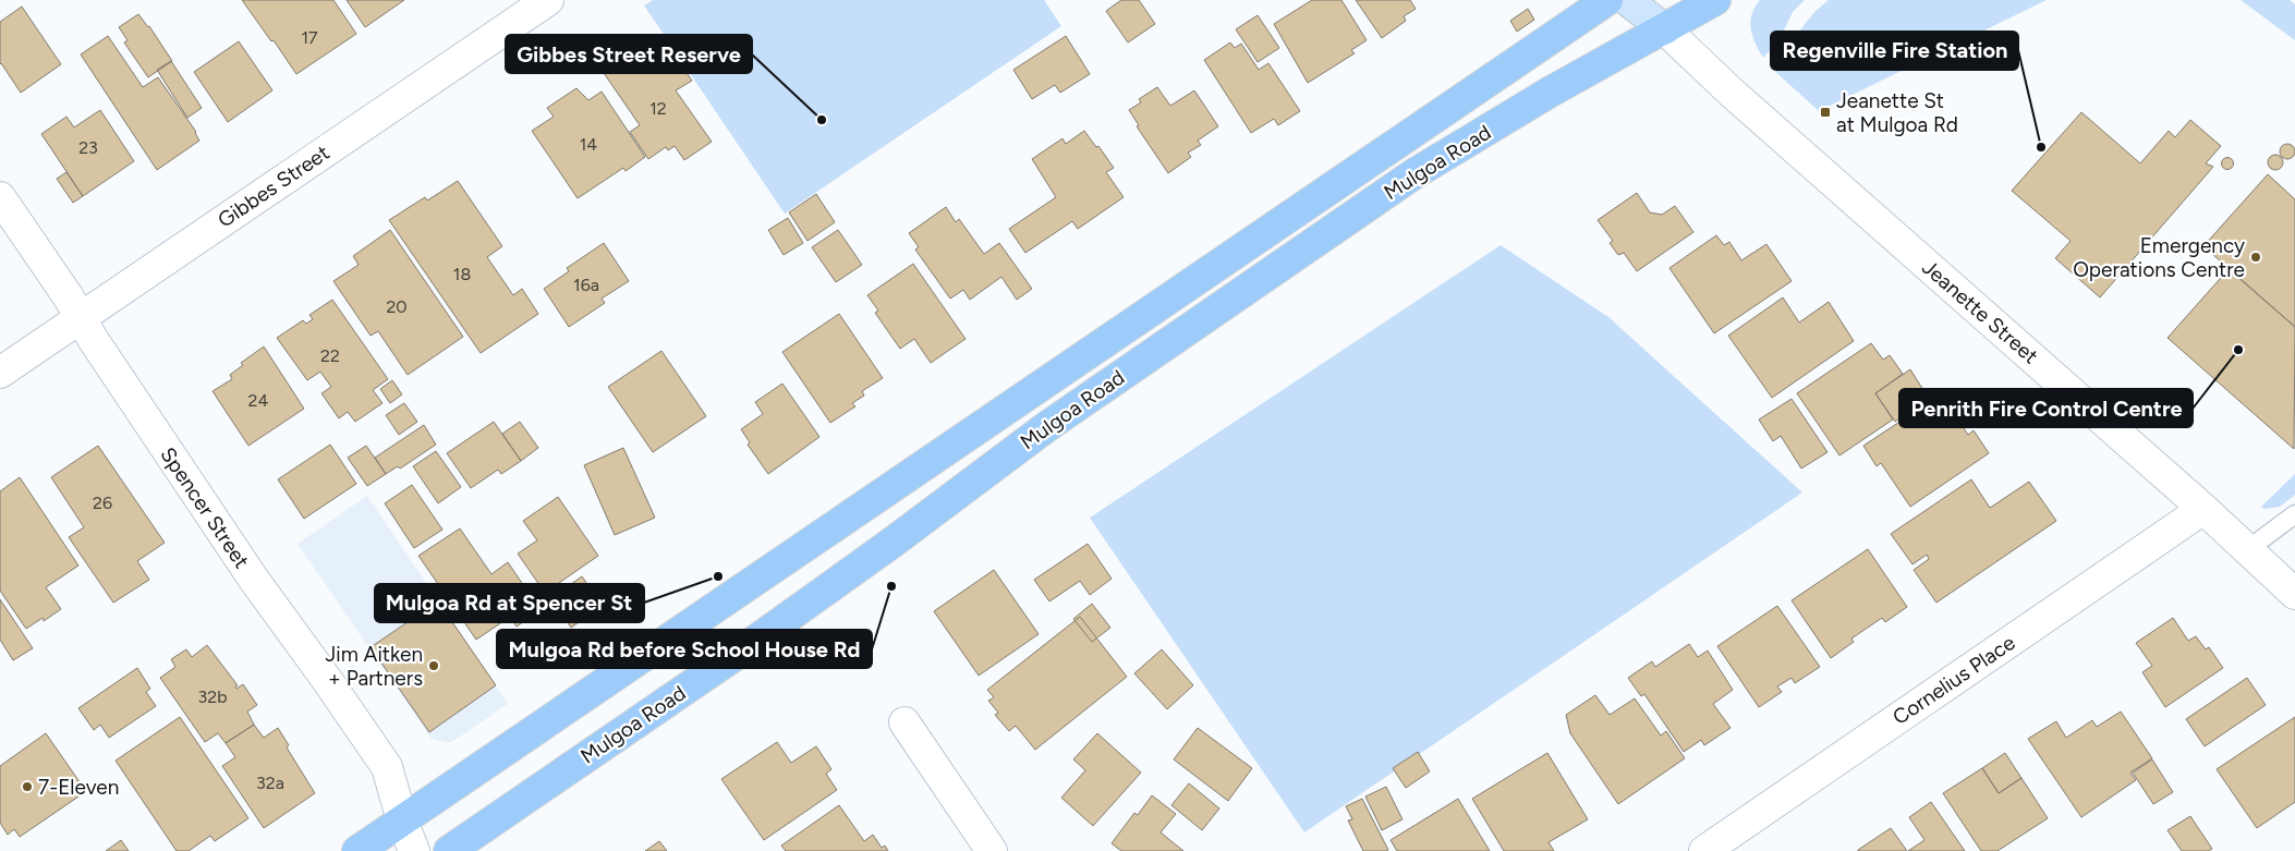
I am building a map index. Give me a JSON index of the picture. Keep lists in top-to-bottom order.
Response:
{
  "streets": {
    "main road": ["Mulgoa Road"],
    "street": [
      "Gibbes Street",
      "Jeanette Street",
      "Spencer Street",
      "Cornelius Place"
    ]
  },
  "crossings": [
    ["Mulgoa Road", "Jeanette Street"],
    ["Mulgoa Road", "Spencer Street"],
    ["Gibbes Street", "Spencer Street"],
    ["Jeanette Street", "Cornelius Place"]
  ],
  "places": {
    "transit": ["Jeanette St at Mulgoa Rd"],
    "other": [
      "Gibbes Street Reserve",
      "Regenville Fire Station",
      "Emergency Operations Centre",
      "Penrith Fire Control Centre",
      "Mulgoa Rd at Spencer St",
      "Mulgoa Rd before School House Rd",
      "Jim Aitken + Partners",
      "7-Eleven"
    ]
  },
  "house_numbers": [
    "17",
    "12",
    "14",
    "23",
    "18",
    "16a",
    "20",
    "22",
    "24",
    "26",
    "32b",
    "32a"
  ]
}
